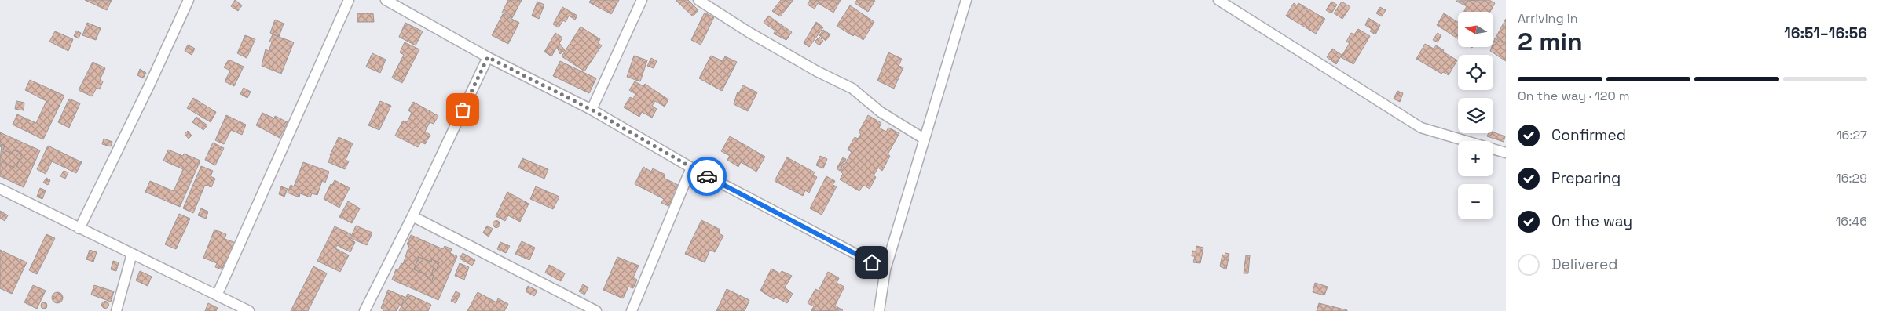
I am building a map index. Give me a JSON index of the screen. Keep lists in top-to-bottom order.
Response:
{
  "north": "left",
  "page": {
    "heading": ["2 min", "Arriving in", "16:51–16:56"],
    "map_buttons": ["+", "−"],
    "bar": "On the way · 120 m",
    "list": [
      ["Confirmed", "16:27"],
      ["Preparing", "16:29"],
      ["On the way", "16:46"],
      "Delivered"
    ]
  }
}
